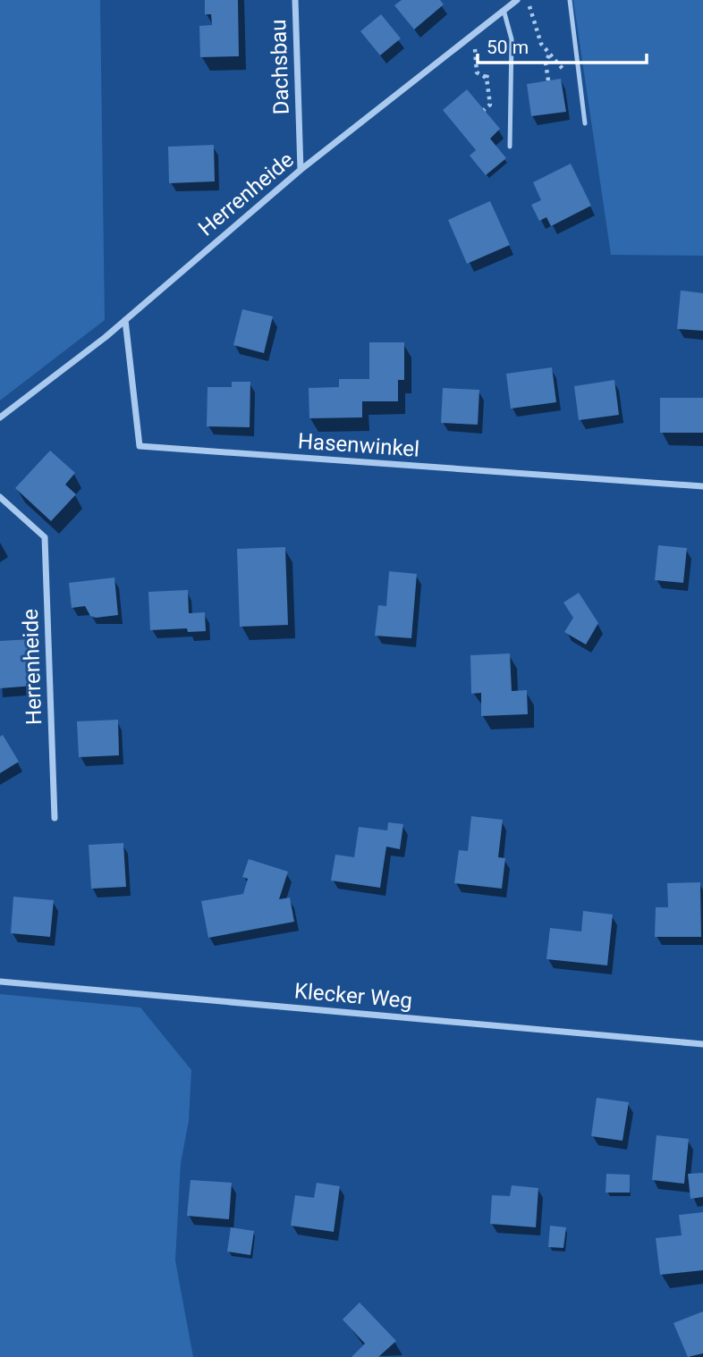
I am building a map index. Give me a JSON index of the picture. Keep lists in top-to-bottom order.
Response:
{
  "streets": {
    "street": [
      "Dachsbau",
      "Herrenheide",
      "Hasenwinkel",
      "Klecker Weg"
    ]
  },
  "crossings": [
    ["Dachsbau", "Herrenheide"],
    ["Herrenheide", "Hasenwinkel"]
  ],
  "scale_bar": "50 m"
}
